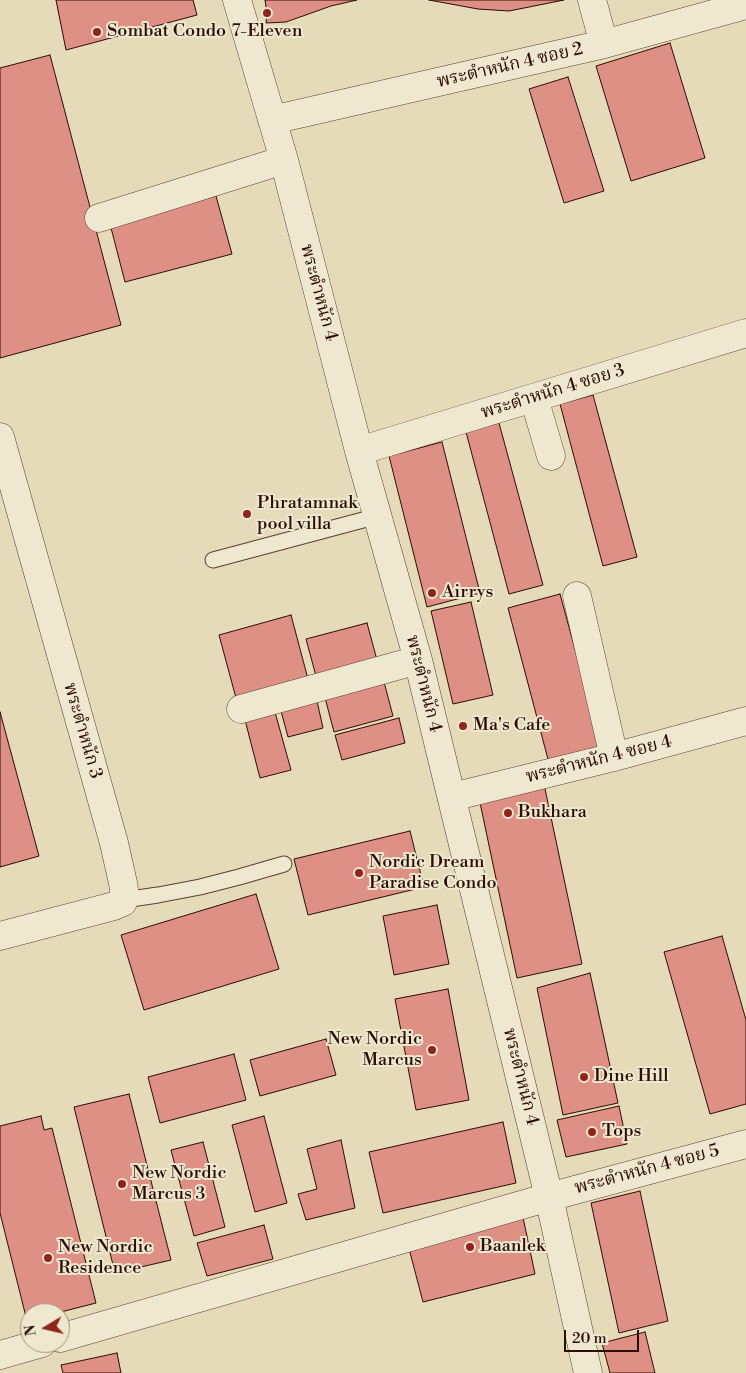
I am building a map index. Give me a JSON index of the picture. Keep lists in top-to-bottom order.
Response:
{
  "streets": {
    "street": [
      "พระตำหนัก 4 ซอย 2",
      "พระตำหนัก 4",
      "พระตำหนัก 4 ซอย 3",
      "พระตำหนัก 3",
      "พระตำหนัก 4 ซอย 4",
      "พระตำหนัก 4 ซอย 5"
    ]
  },
  "crossings": [
    ["พระตำหนัก 4 ซอย 2", "พระตำหนัก 4"],
    ["พระตำหนัก 4", "พระตำหนัก 4 ซอย 3"],
    ["พระตำหนัก 4", "พระตำหนัก 4 ซอย 4"],
    ["พระตำหนัก 4", "พระตำหนัก 4 ซอย 5"]
  ],
  "places": [
    "7-Eleven",
    "Sombat Condo",
    "Phratamnak pool villa",
    "Airrys",
    "Ma's Cafe",
    "Bukhara",
    "Nordic Dream Paradise Condo",
    "New Nordic Marcus",
    "Dine Hill",
    "Tops",
    "New Nordic Marcus 3",
    "Baanlek",
    "New Nordic Residence"
  ],
  "scale_bar": "20 m",
  "north": "left"
}
